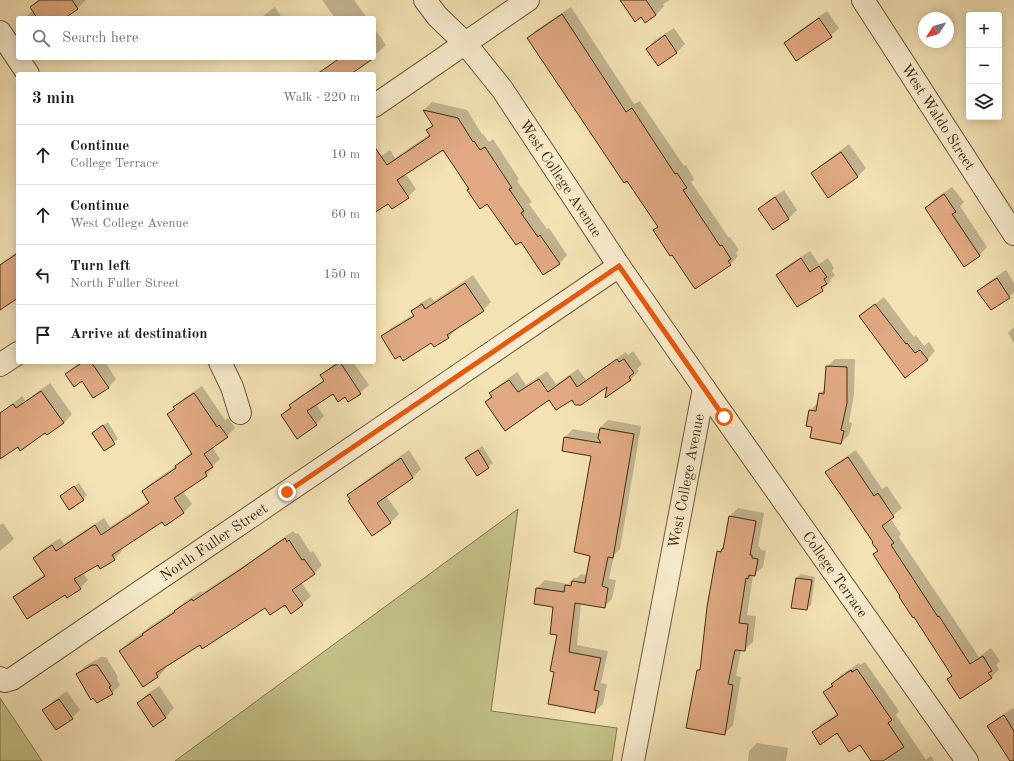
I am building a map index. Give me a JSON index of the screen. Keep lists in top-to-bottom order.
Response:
{
  "streets": {
    "street": [
      "West Waldo Street",
      "West College Avenue",
      "North Fuller Street",
      "College Terrace"
    ]
  },
  "crossings": [
    ["West College Avenue", "North Fuller Street"],
    ["West College Avenue", "College Terrace"]
  ],
  "north": "bottom left",
  "page": {
    "map_buttons": ["+", "−"],
    "search": "Search here",
    "heading": ["3 min", "Walk · 220 m"],
    "list": [
      ["Continue", "College Terrace", "10 m"],
      ["Continue", "West College Avenue", "60 m"],
      ["Turn left", "North Fuller Street", "150 m"],
      "Arrive at destination"
    ]
  }
}
